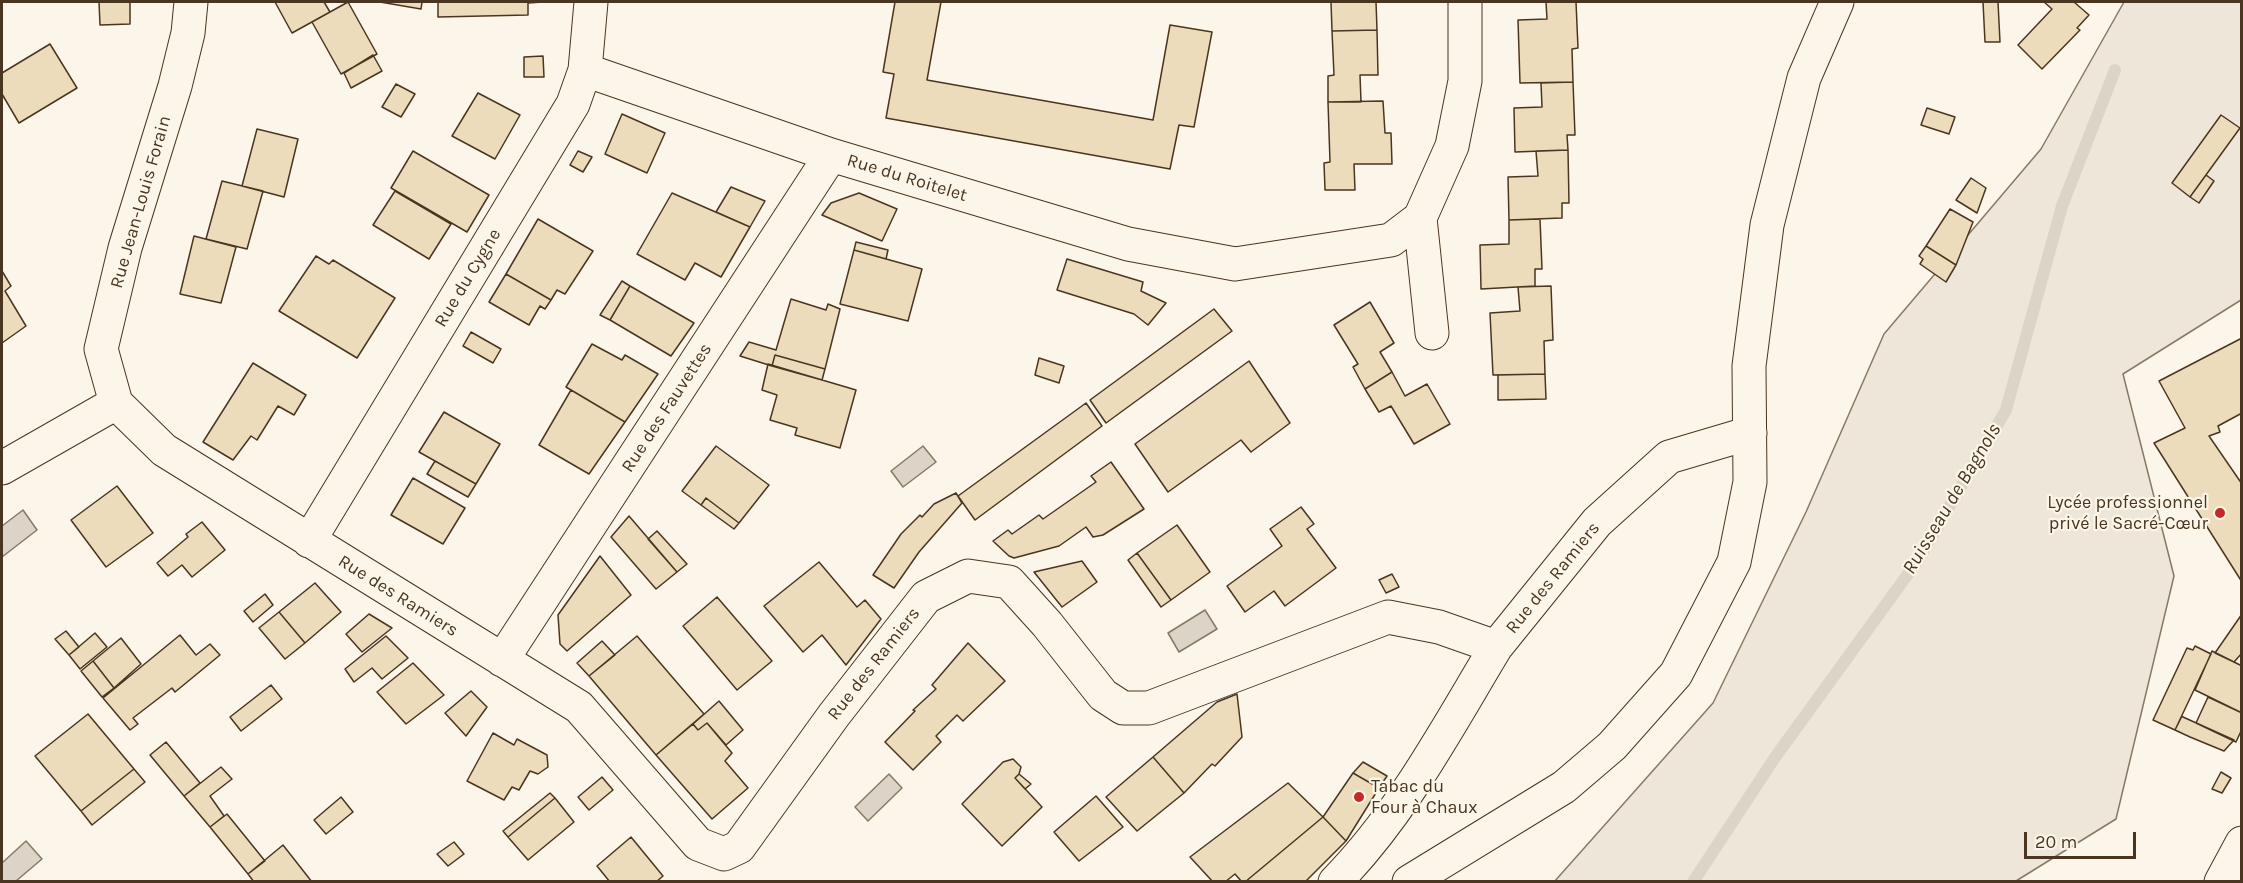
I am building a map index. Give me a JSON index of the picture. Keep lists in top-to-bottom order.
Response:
{
  "streets": {
    "street": [
      "Rue du Roitelet",
      "Rue Jean-Louis Forain",
      "Rue du Cygne",
      "Rue des Fauvettes",
      "Rue des Ramiers"
    ]
  },
  "crossings": [
    ["Rue du Roitelet", "Rue du Cygne"],
    ["Rue du Roitelet", "Rue des Fauvettes"],
    ["Rue Jean-Louis Forain", "Rue des Ramiers"],
    ["Rue du Cygne", "Rue des Ramiers"],
    ["Rue des Fauvettes", "Rue des Ramiers"]
  ],
  "water": ["Ruisseau de Bagnols"],
  "places": ["Lycée professionnel privé le Sacré-Cœur", "Tabac du Four à Chaux"],
  "scale_bar": "20 m"
}
